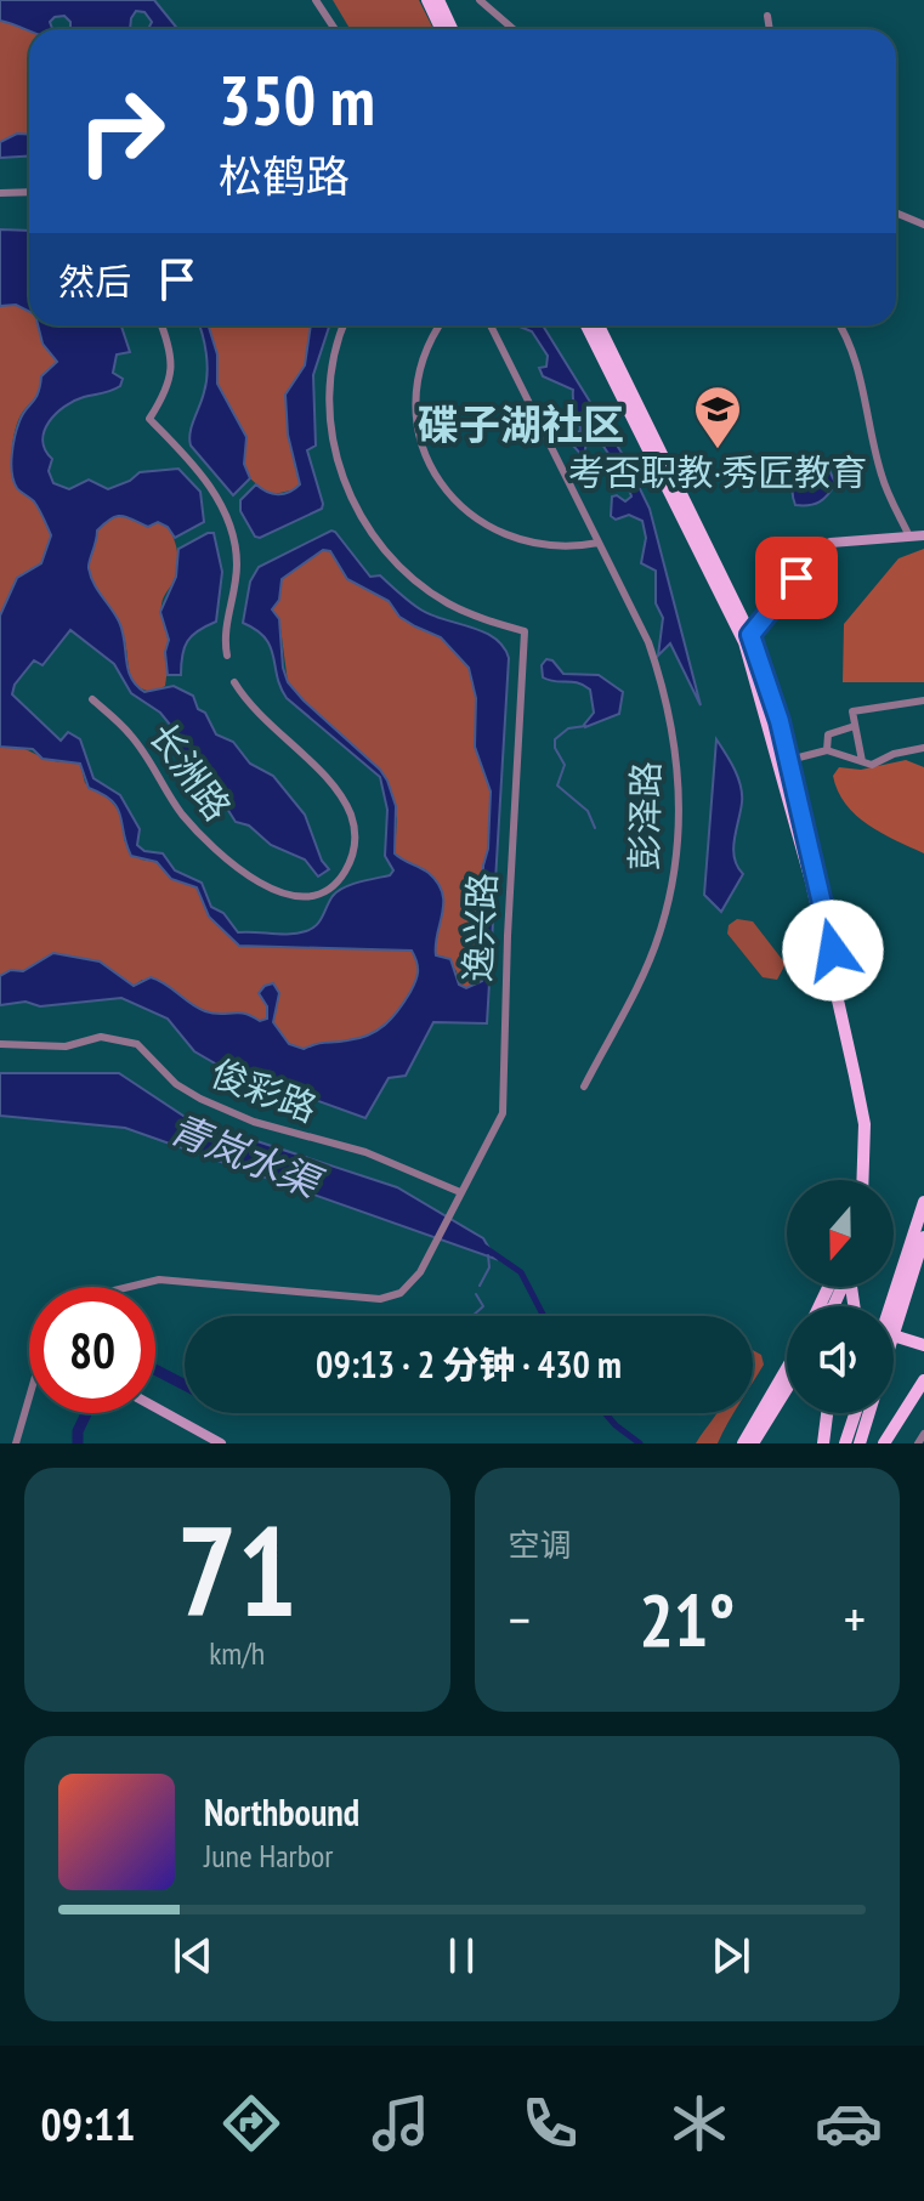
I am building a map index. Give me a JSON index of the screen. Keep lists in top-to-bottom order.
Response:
{
  "streets": {
    "street": [
      "长洲路",
      "彭泽路",
      "逸兴路",
      "俊彩路"
    ]
  },
  "crossings": [
    ["逸兴路", "俊彩路"]
  ],
  "districts": ["碟子湖社区"],
  "water": ["青岚水渠"],
  "places": {
    "school or university": ["考否职教·秀匠教育"]
  },
  "north": "bottom",
  "page": {
    "turn": ["350 m", "松鹤路"],
    "then": "然后",
    "limit": "80",
    "trip": "09:13 · 2 分钟 · 430 m",
    "tile": [
      ["71", "km/h"],
      "空调"
    ],
    "heat": ["−", "21°", "+"],
    "song": ["Northbound", "June Harbor"],
    "tabs": "09:11"
  }
}
